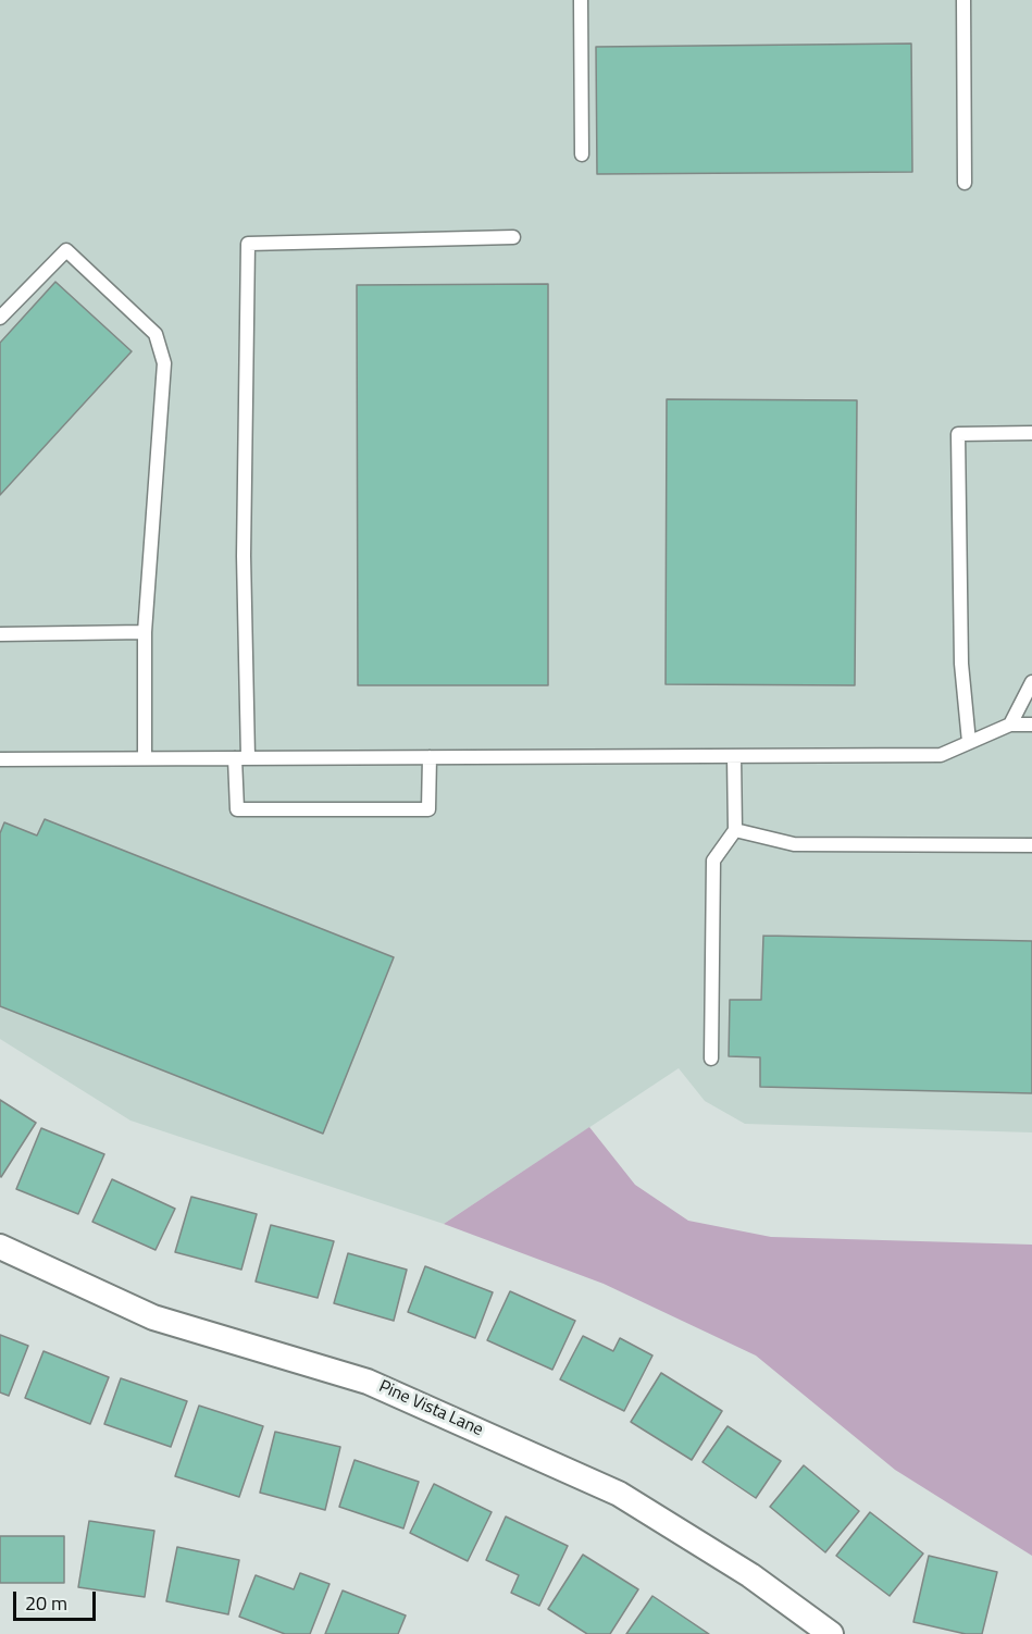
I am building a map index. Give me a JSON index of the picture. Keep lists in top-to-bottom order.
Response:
{
  "streets": {
    "street": ["Pine Vista Lane"]
  },
  "scale_bar": "20 m"
}
